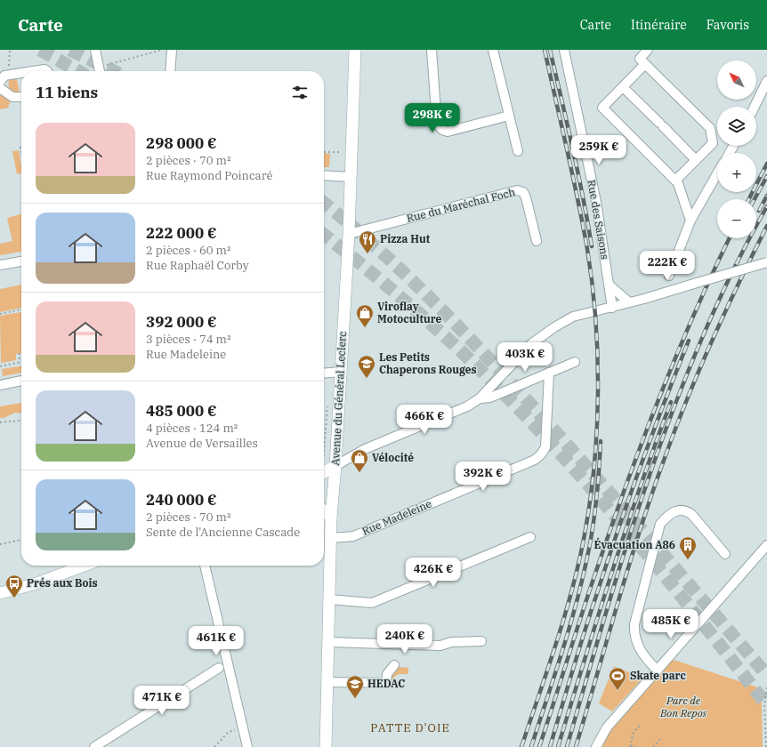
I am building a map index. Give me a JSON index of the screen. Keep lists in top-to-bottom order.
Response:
{
  "streets": {
    "main road": ["Avenue du Général Leclerc"],
    "street": ["Rue du Maréchal Foch", "Rue des Saisons", "Rue Madeleine"]
  },
  "crossings": [
    ["Rue du Maréchal Foch", "Avenue du Général Leclerc"],
    ["Avenue du Général Leclerc", "Rue Madeleine"]
  ],
  "districts": ["PATTE D'OIE"],
  "parks": ["Parc de Bon Repos"],
  "places": {
    "restaurant": ["Pizza Hut"],
    "shop": ["Viroflay Motoculture", "Vélocité"],
    "school or university": ["Les Petits Chaperons Rouges", "HEDAC"],
    "building": ["Évacuation A86"],
    "bus stop": ["Prés aux Bois"],
    "sports": ["Skate parc"]
  },
  "north": "top left",
  "page": {
    "header": "Carte",
    "nav": ["Carte", "Itinéraire", "Favoris"],
    "map_buttons": ["+", "−"],
    "heading": "11 biens",
    "price": [
      "298K €",
      "259K €",
      "222K €",
      "403K €",
      "466K €",
      "392K €",
      "426K €",
      "485K €",
      "240K €",
      "461K €",
      "471K €"
    ],
    "list": [
      {
        "name": "298 000 €",
        "note": "2 pièces · 70 m² · Rue Raymond Poincaré"
      },
      {
        "name": "222 000 €",
        "note": "2 pièces · 60 m² · Rue Raphaël Corby"
      },
      {
        "name": "392 000 €",
        "note": "3 pièces · 74 m² · Rue Madeleine"
      },
      {
        "name": "485 000 €",
        "note": "4 pièces · 124 m² · Avenue de Versailles"
      },
      {
        "name": "240 000 €",
        "note": "2 pièces · 70 m² · Sente de l'Ancienne Cascade"
      }
    ]
  }
}
